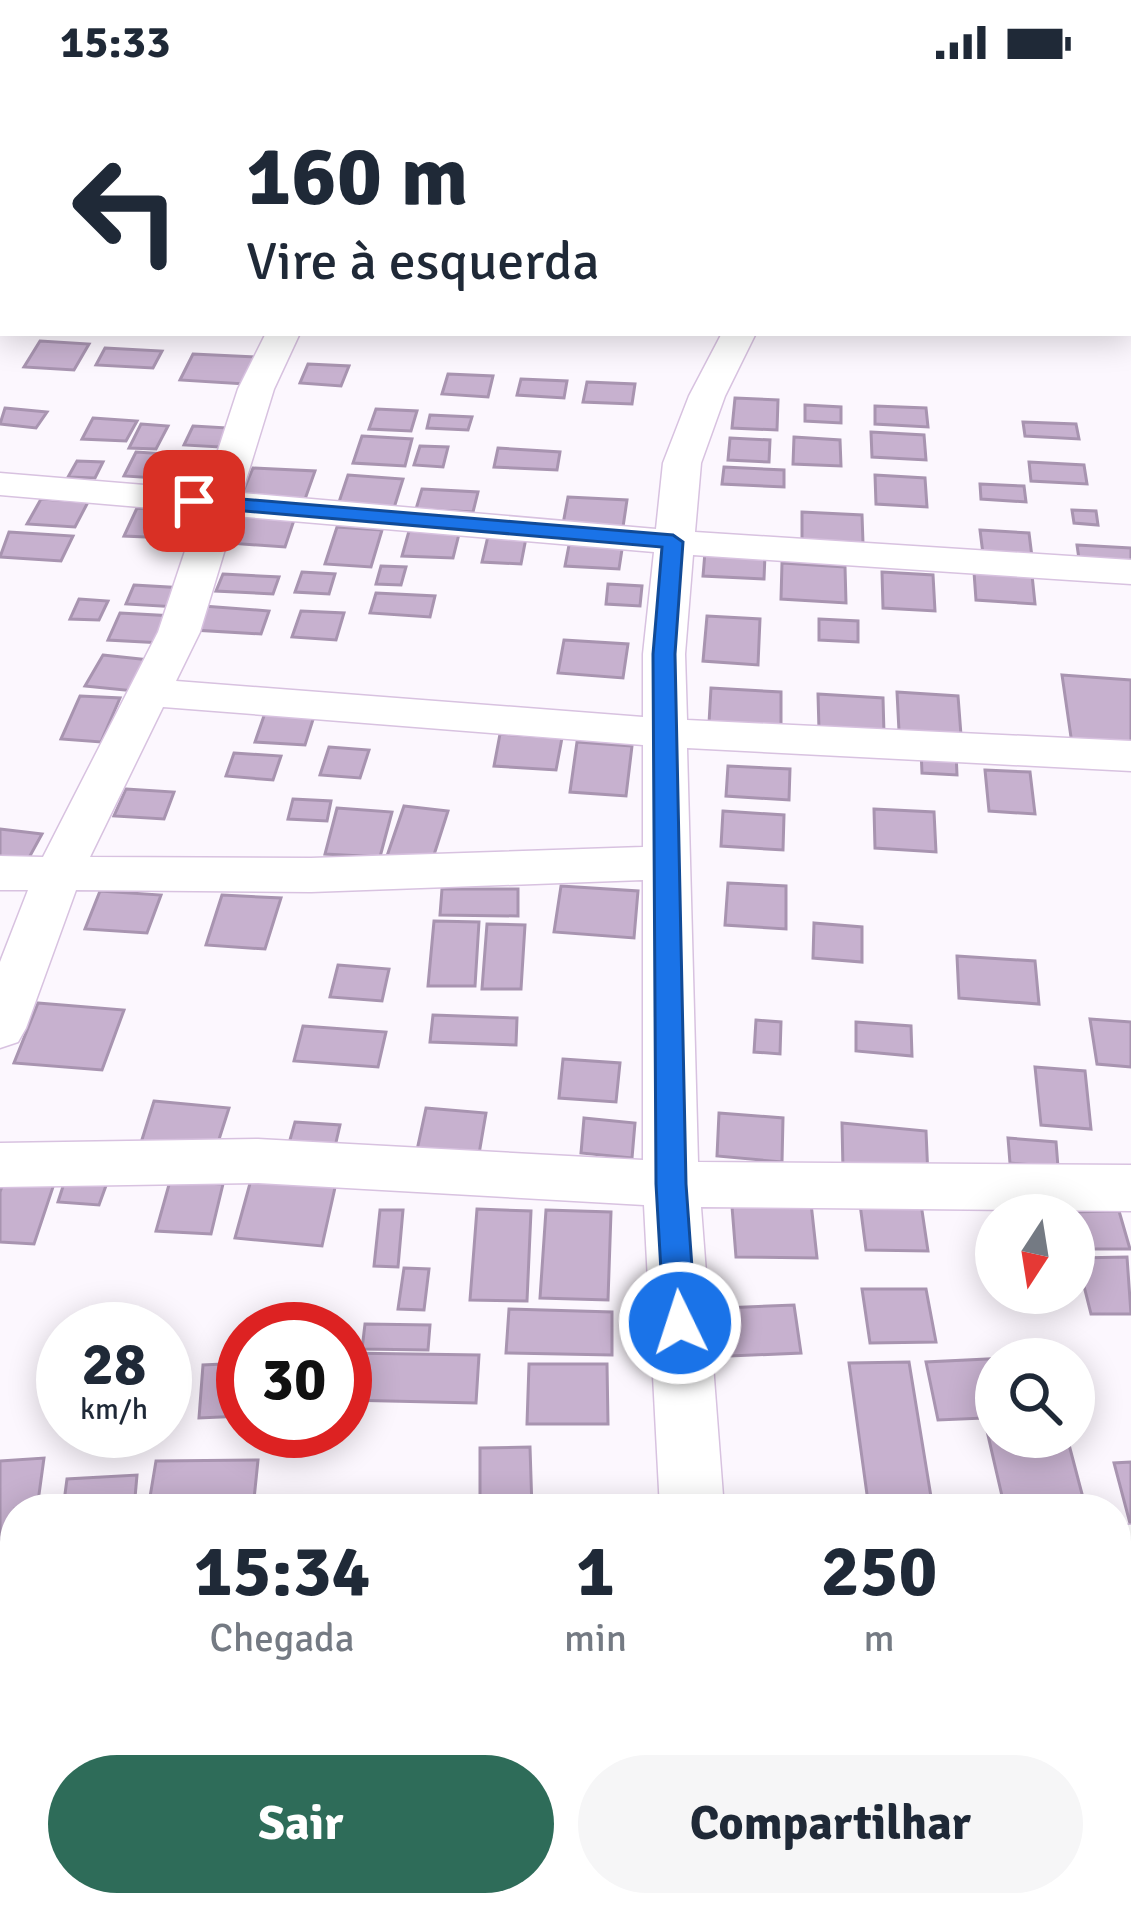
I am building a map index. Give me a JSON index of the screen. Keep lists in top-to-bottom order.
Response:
{
  "north": "bottom",
  "page": {
    "status": "15:33",
    "turn": ["160 m", "Vire à esquerda"],
    "speed": "28 km/h",
    "limit": "30",
    "eta": [
      "15:34",
      "Chegada",
      "1",
      "min",
      "250",
      "m"
    ],
    "buttons": ["Sair", "Compartilhar"]
  }
}
